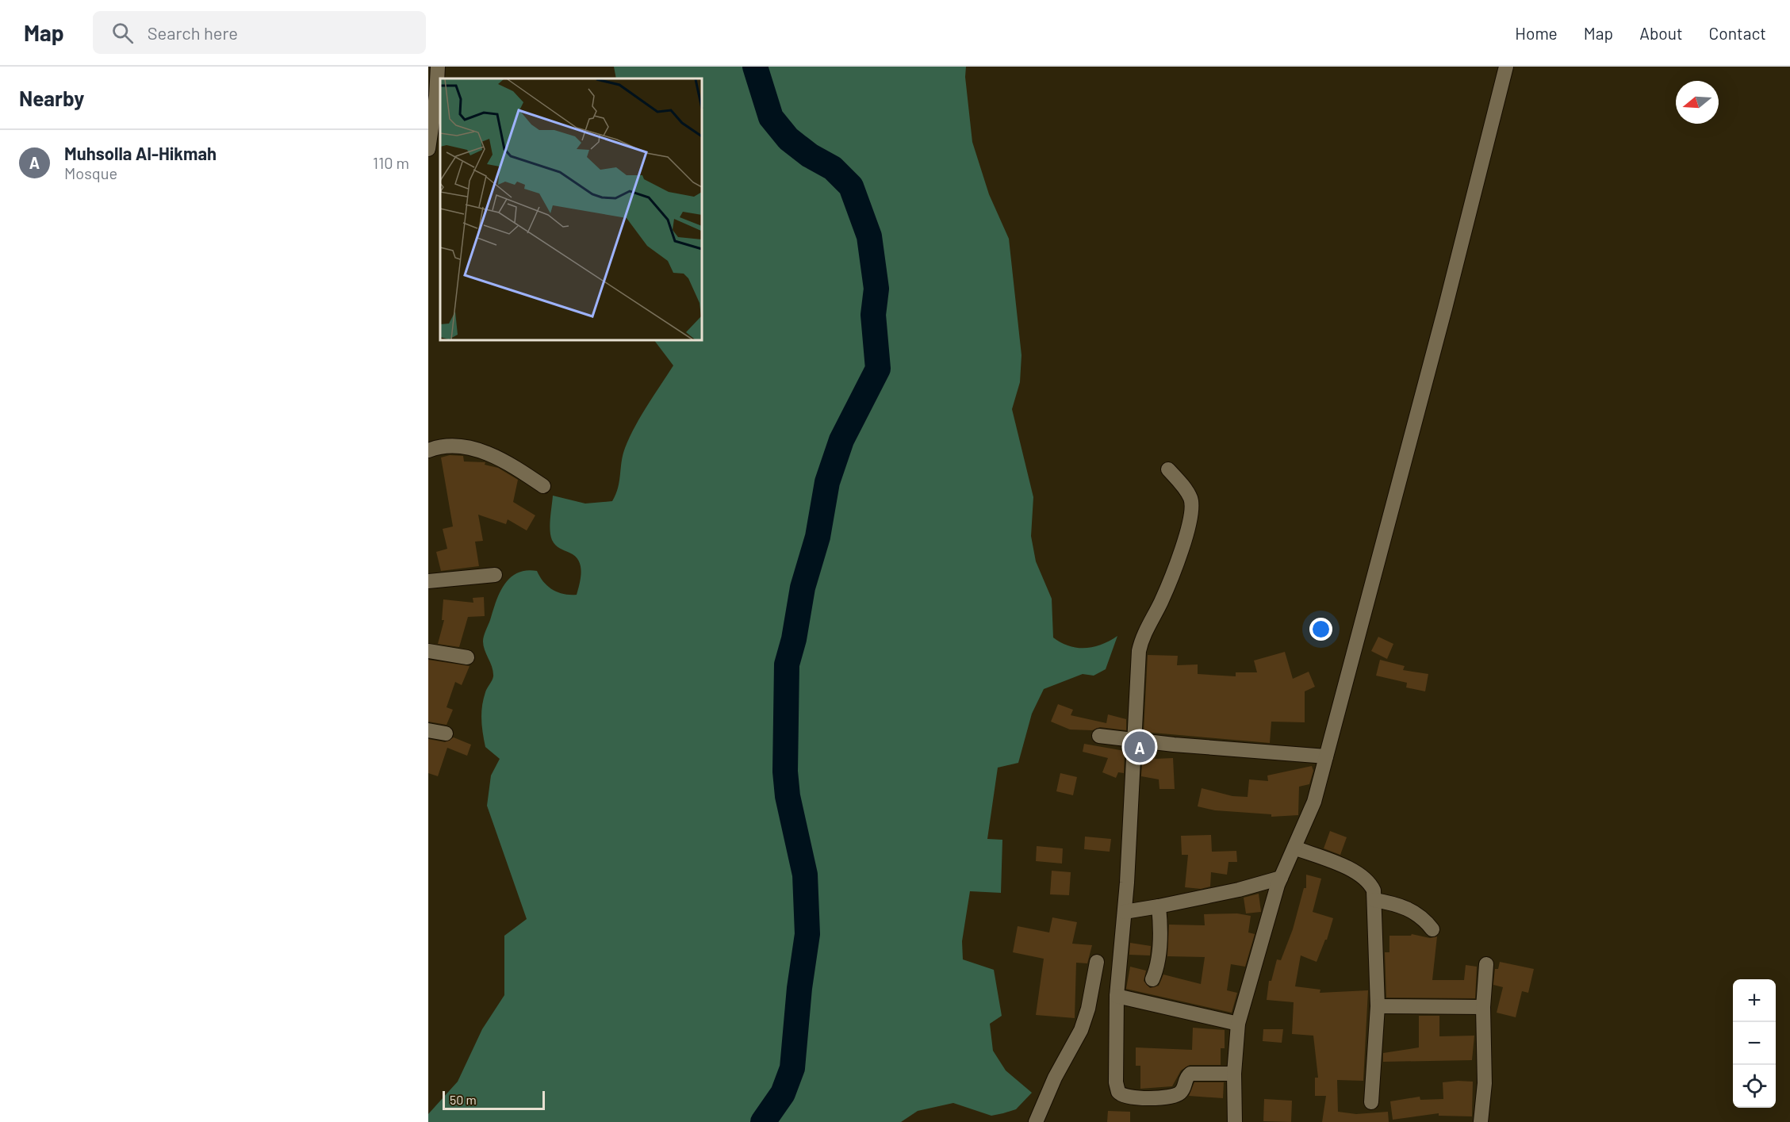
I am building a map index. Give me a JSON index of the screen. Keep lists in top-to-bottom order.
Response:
{
  "scale_bar": "50 m",
  "north": "left",
  "page": {
    "header": "Map",
    "search": "Search here",
    "nav": [
      "Home",
      "Map",
      "About",
      "Contact"
    ],
    "heading": "Nearby",
    "list": [
      {
        "mark": "A",
        "name": "Muhsolla Al-Hikmah",
        "note": "Mosque",
        "value": "110 m"
      }
    ],
    "pins": "A",
    "map_buttons": ["+", "−"],
    "scale": "50 m"
  }
}
